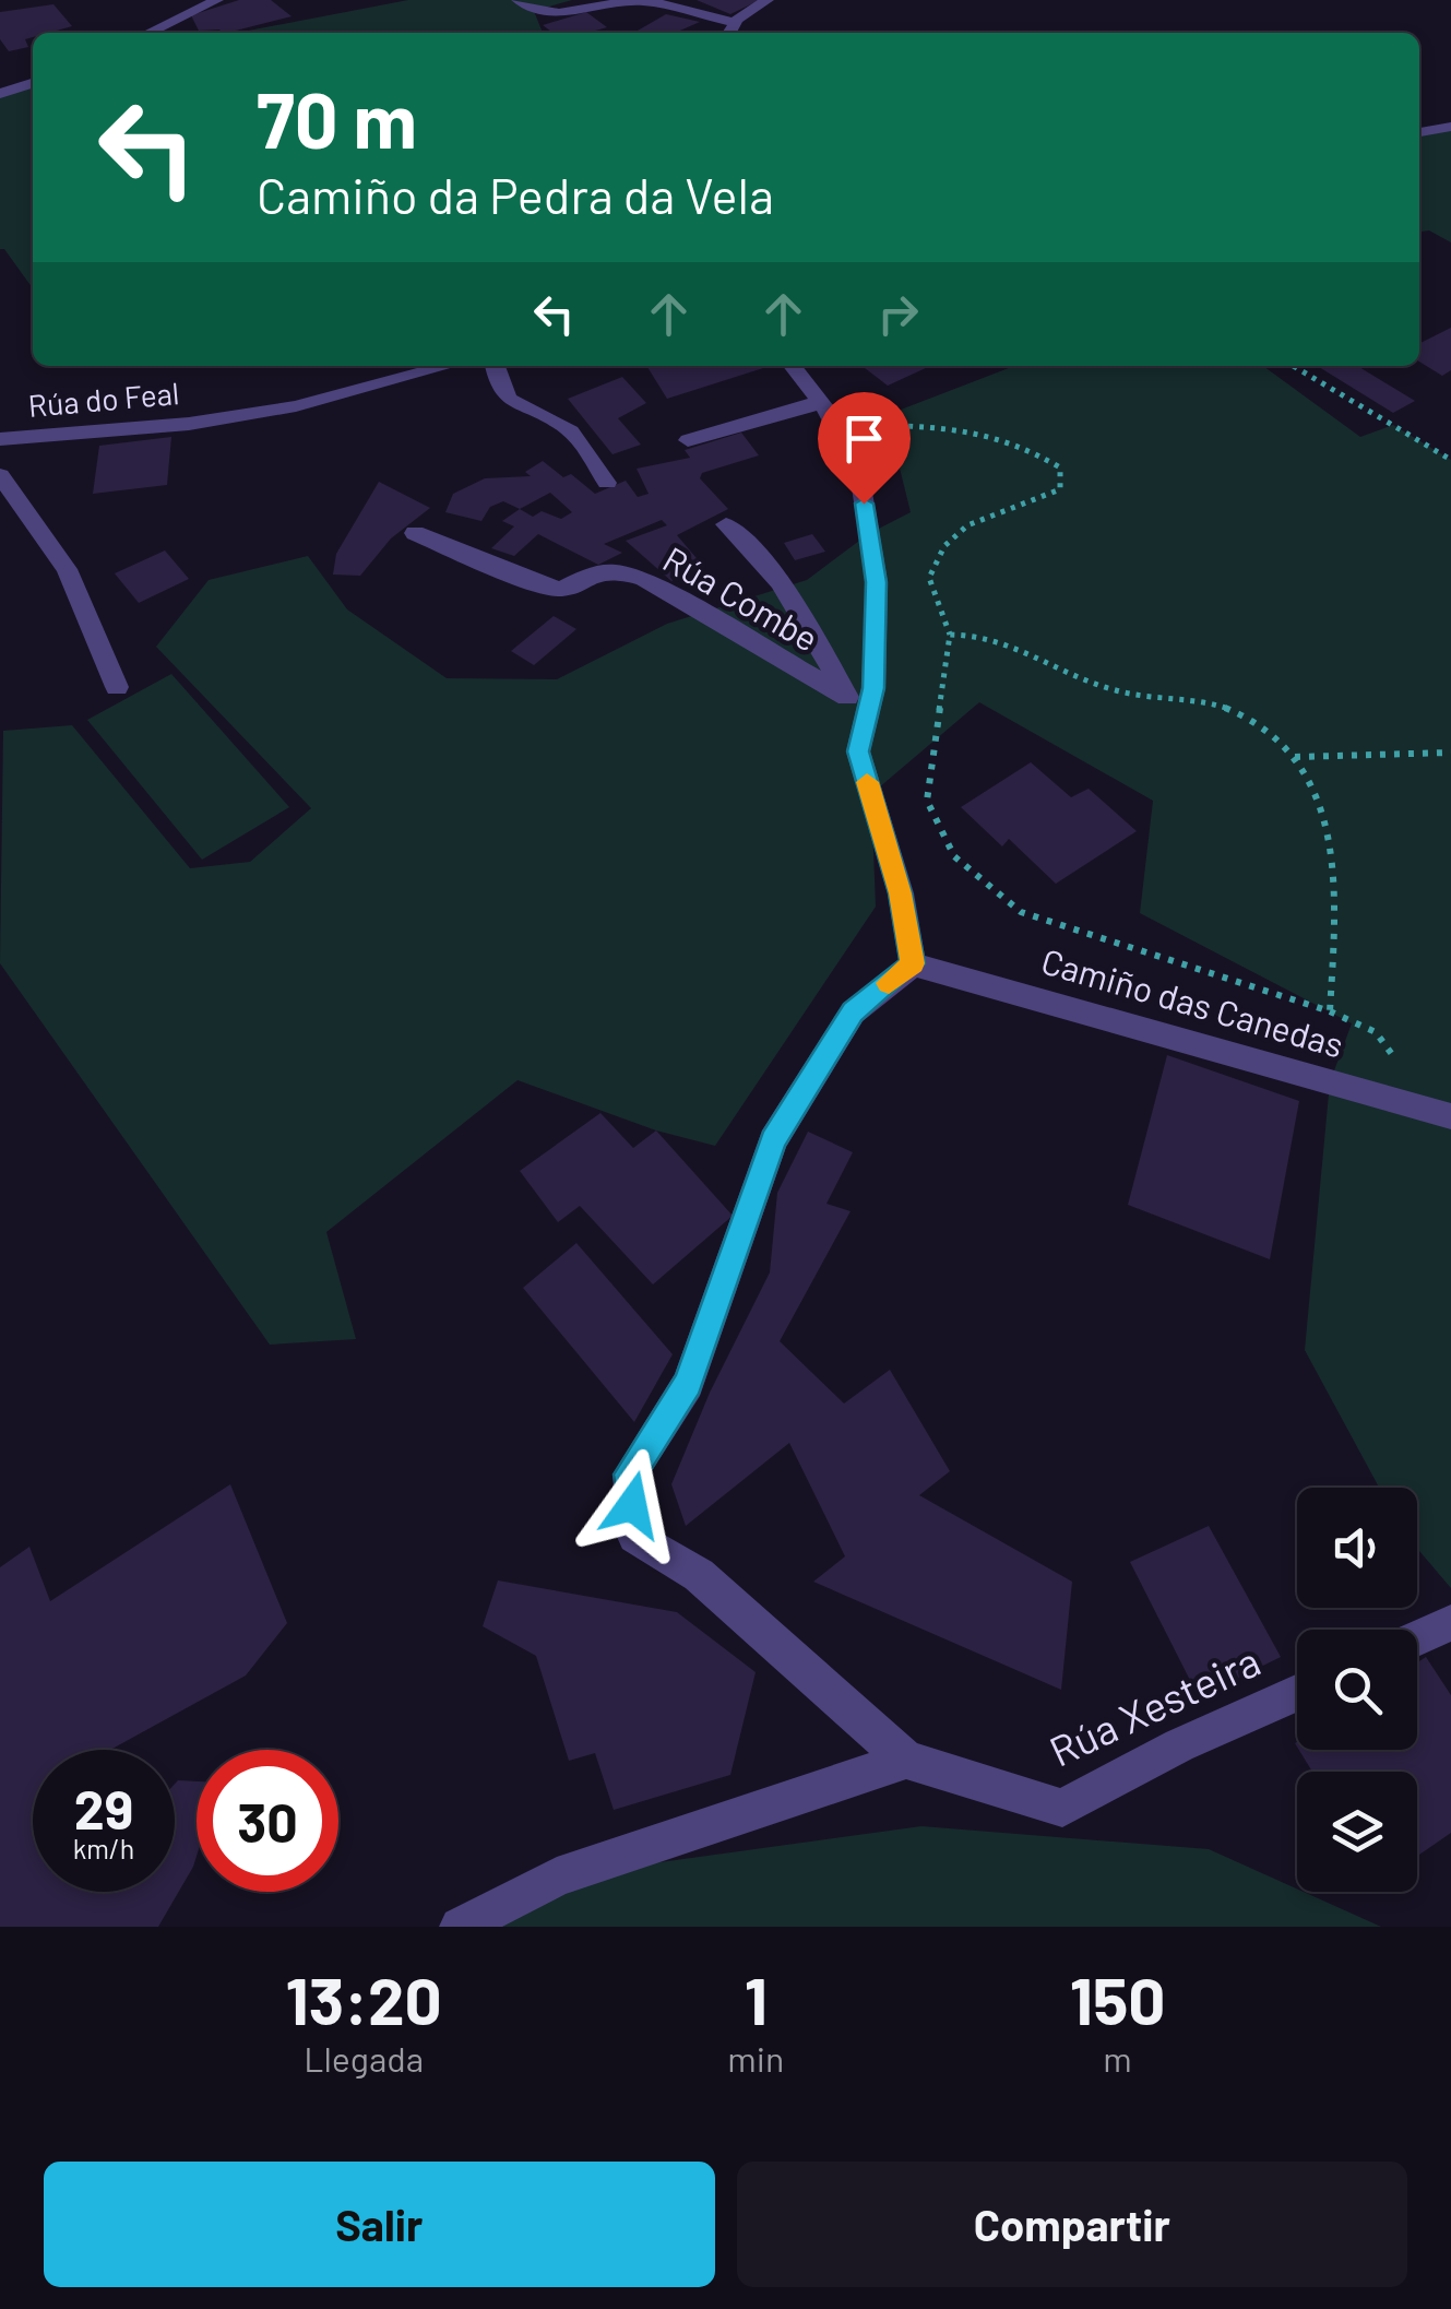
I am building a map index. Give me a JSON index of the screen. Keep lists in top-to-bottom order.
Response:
{
  "streets": {
    "street": [
      "Rúa do Feal",
      "Rúa Combe",
      "Camiño das Canedas",
      "Rúa Xesteira"
    ]
  },
  "page": {
    "turn": ["70 m", "Camiño da Pedra da Vela"],
    "speed": "29 km/h",
    "limit": "30",
    "eta": [
      "13:20",
      "Llegada",
      "1",
      "min",
      "150",
      "m"
    ],
    "buttons": ["Salir", "Compartir"]
  }
}
